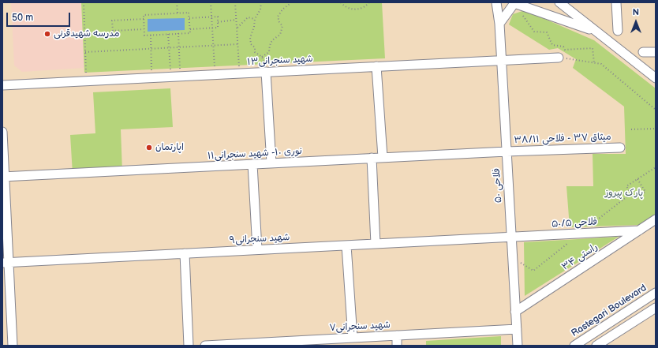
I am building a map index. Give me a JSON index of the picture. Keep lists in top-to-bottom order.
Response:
{
  "streets": {
    "street": [
      "شهید سنجرانی۱۳",
      "میثاق ۳۷ - فلاحی ۳۸/۱۱",
      "نوری ۱۰- شهید سنجرانی۱۱",
      "فلاحی ۵۰",
      "فلاحی ۵۰/۵",
      "شهید سنجرانی۹",
      "راستی ۳۴",
      "Rastegari Boulevard",
      "شهید سنجرانی۷"
    ]
  },
  "crossings": [
    ["شهید سنجرانی۱۳", "فلاحی ۵۰"],
    ["میثاق ۳۷ - فلاحی ۳۸/۱۱", "نوری ۱۰- شهید سنجرانی۱۱"],
    ["میثاق ۳۷ - فلاحی ۳۸/۱۱", "فلاحی ۵۰"],
    ["نوری ۱۰- شهید سنجرانی۱۱", "فلاحی ۵۰"],
    ["فلاحی ۵۰", "فلاحی ۵۰/۵"],
    ["فلاحی ۵۰", "شهید سنجرانی۹"],
    ["فلاحی ۵۰", "راستی ۳۴"],
    ["فلاحی ۵۰", "شهید سنجرانی۷"],
    ["فلاحی ۵۰/۵", "شهید سنجرانی۹"],
    ["فلاحی ۵۰/۵", "راستی ۳۴"]
  ],
  "parks": ["پارک پیروز"],
  "places": ["مدرسه شهیدقرنی", "اپارتمان"],
  "scale_bar": "50 m",
  "north": "top"
}
